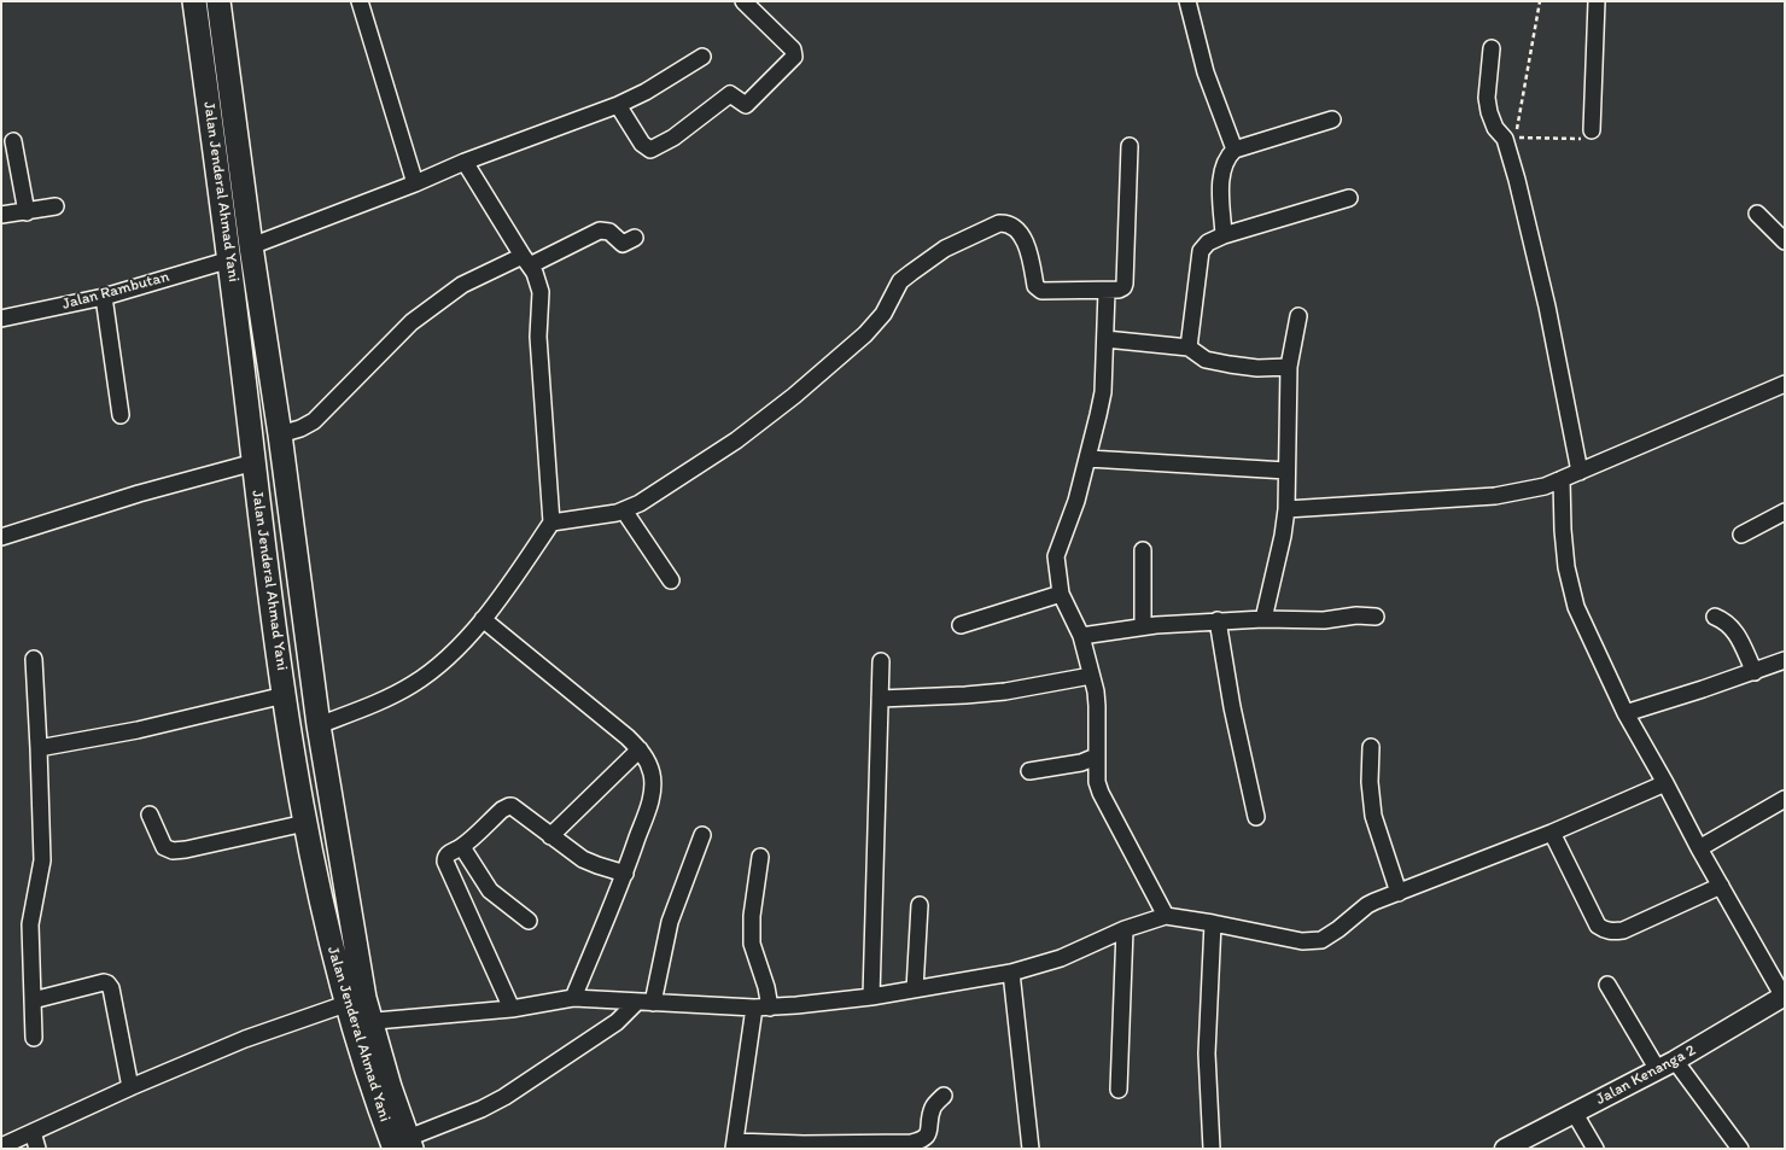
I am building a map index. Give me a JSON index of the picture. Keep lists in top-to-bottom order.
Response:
{
  "streets": {
    "highway": ["Jalan Jenderal Ahmad Yani"],
    "main road": ["Jalan Kenanga 2"],
    "street": ["Jalan Rambutan"]
  },
  "crossings": [
    ["Jalan Jenderal Ahmad Yani", "Jalan Rambutan"]
  ]
}
